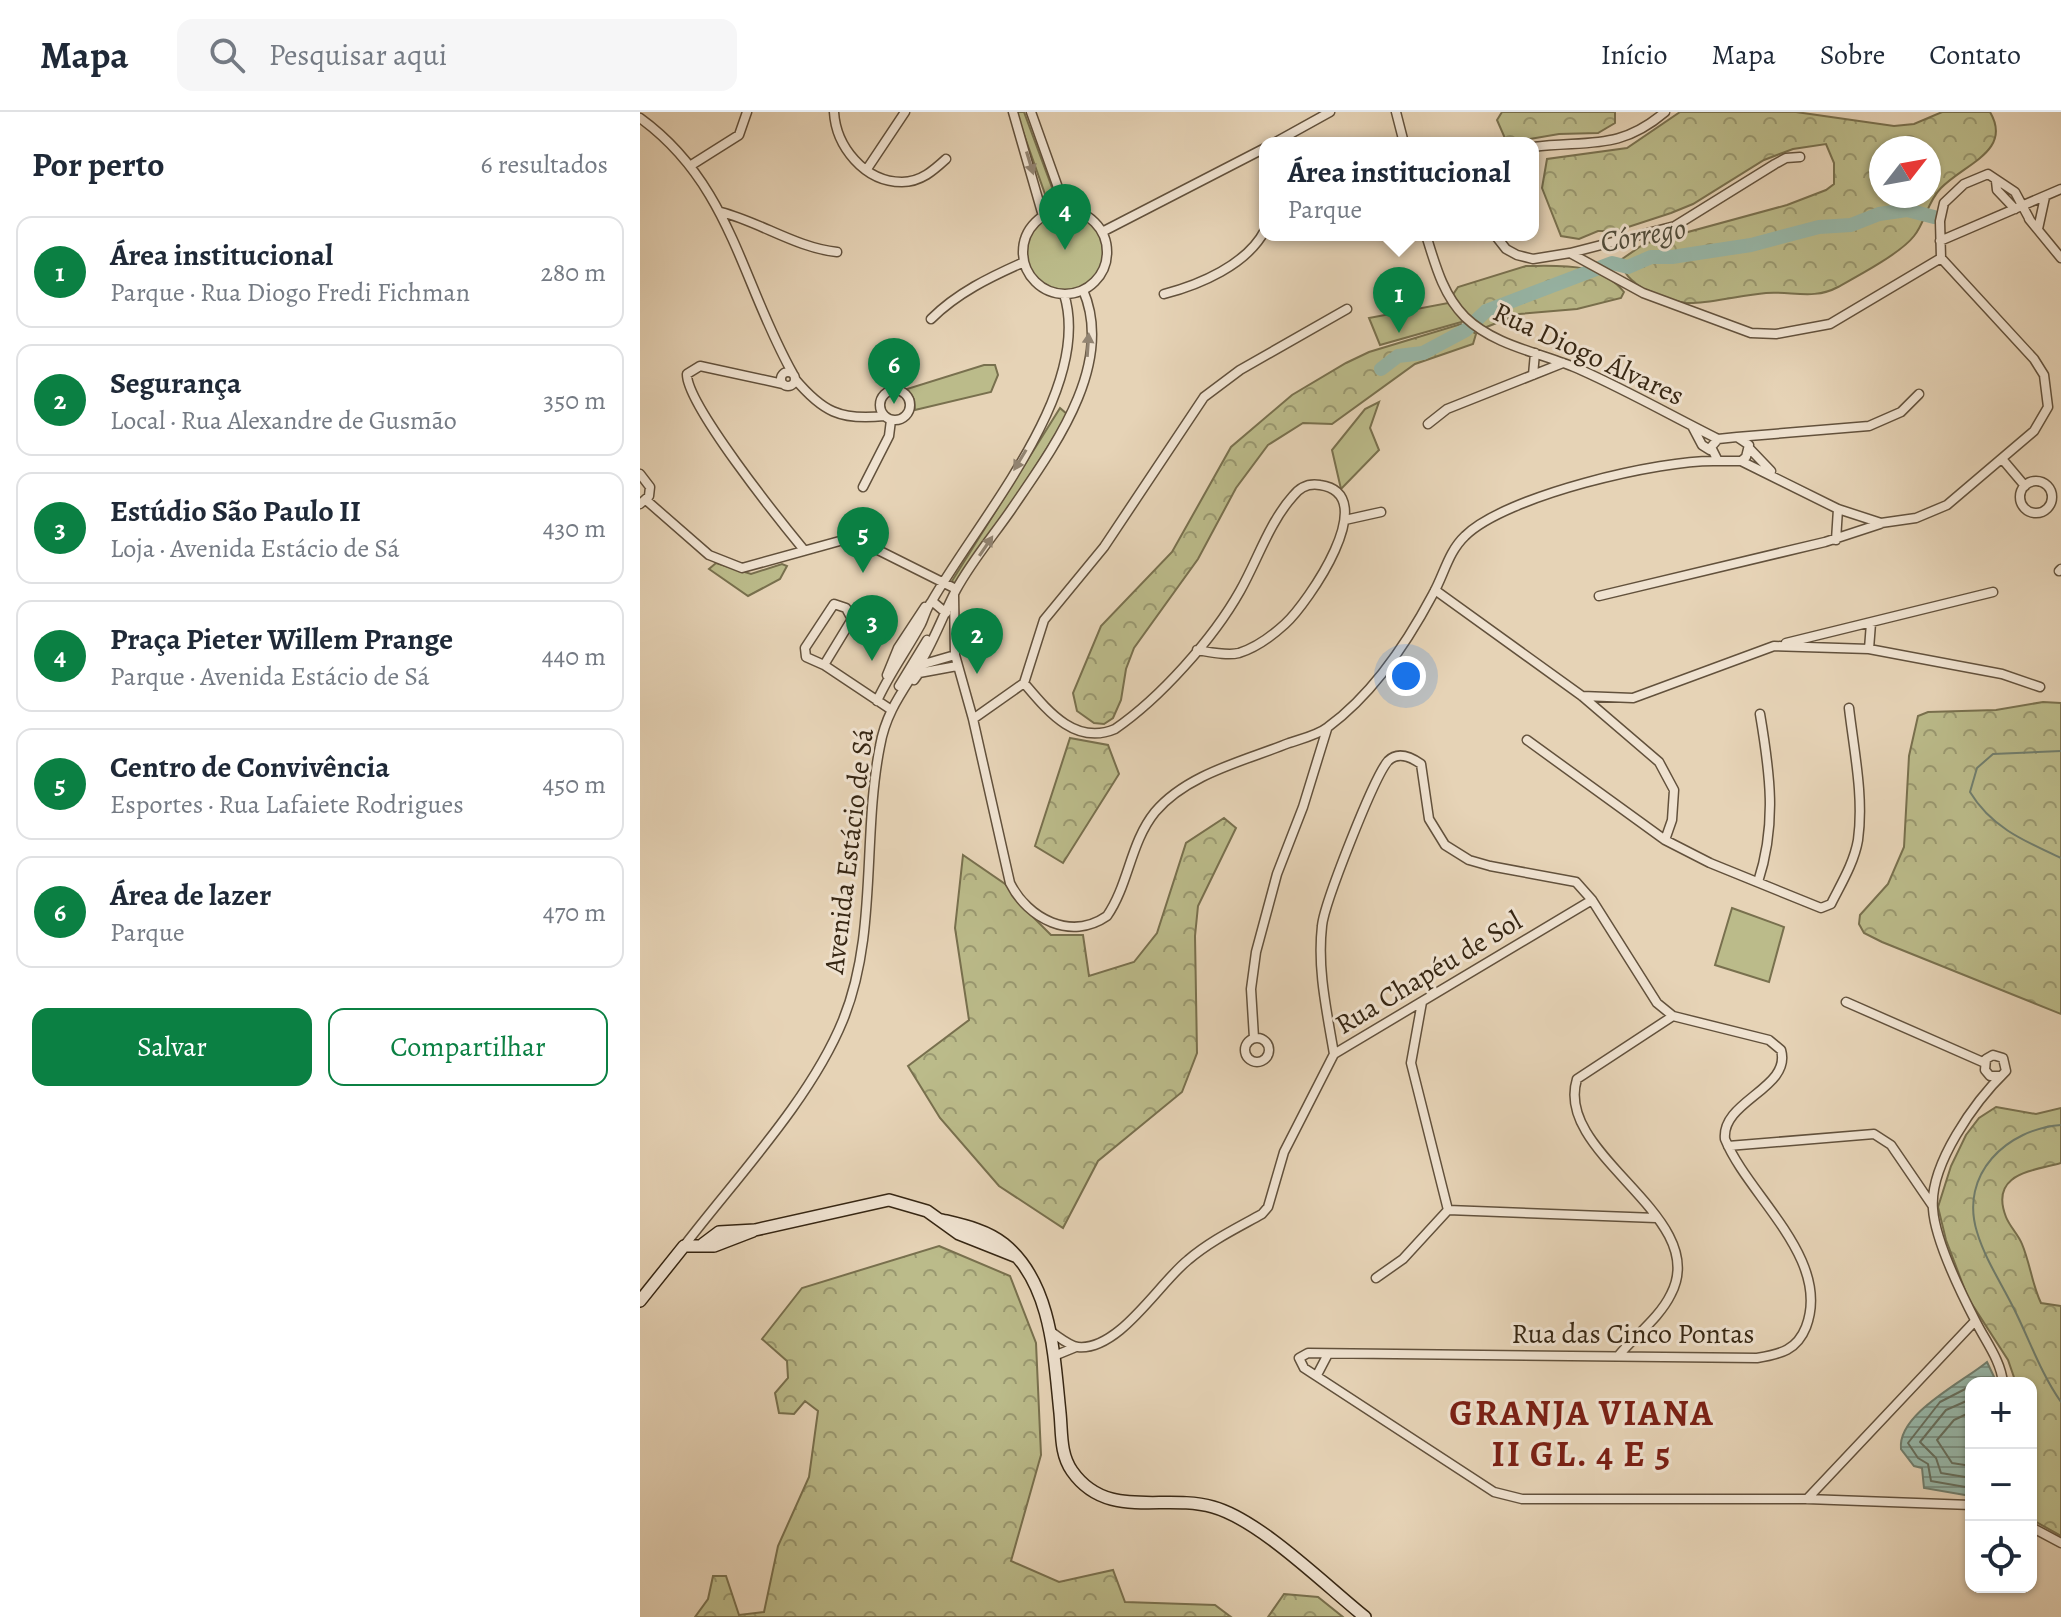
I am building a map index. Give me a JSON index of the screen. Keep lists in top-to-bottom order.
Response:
{
  "streets": {
    "street": [
      "Rua Diogo Álvares",
      "Avenida Estácio de Sá",
      "Rua Chapéu de Sol",
      "Rua das Cinco Pontas"
    ]
  },
  "districts": ["GRANJA VIANA II GL. 4 E 5"],
  "water": ["Córrego"],
  "north": "top right",
  "page": {
    "header": "Mapa",
    "search": "Pesquisar aqui",
    "nav": [
      "Início",
      "Mapa",
      "Sobre",
      "Contato"
    ],
    "heading": ["Por perto", "6 resultados"],
    "popup": ["Área institucional", "Parque"],
    "pins": [
      "4",
      "1",
      "6",
      "5",
      "3",
      "2"
    ],
    "list": [
      {
        "mark": "1",
        "name": "Área institucional",
        "note": "Parque · Rua Diogo Fredi Fichman",
        "value": "280 m"
      },
      {
        "mark": "2",
        "name": "Segurança",
        "note": "Local · Rua Alexandre de Gusmão",
        "value": "350 m"
      },
      {
        "mark": "3",
        "name": "Estúdio São Paulo II",
        "note": "Loja · Avenida Estácio de Sá",
        "value": "430 m"
      },
      {
        "mark": "4",
        "name": "Praça Pieter Willem Prange",
        "note": "Parque · Avenida Estácio de Sá",
        "value": "440 m"
      },
      {
        "mark": "5",
        "name": "Centro de Convivência",
        "note": "Esportes · Rua Lafaiete Rodrigues",
        "value": "450 m"
      },
      {
        "mark": "6",
        "name": "Área de lazer",
        "note": "Parque",
        "value": "470 m"
      }
    ],
    "buttons": ["Salvar", "Compartilhar"],
    "map_buttons": ["+", "−"]
  }
}
